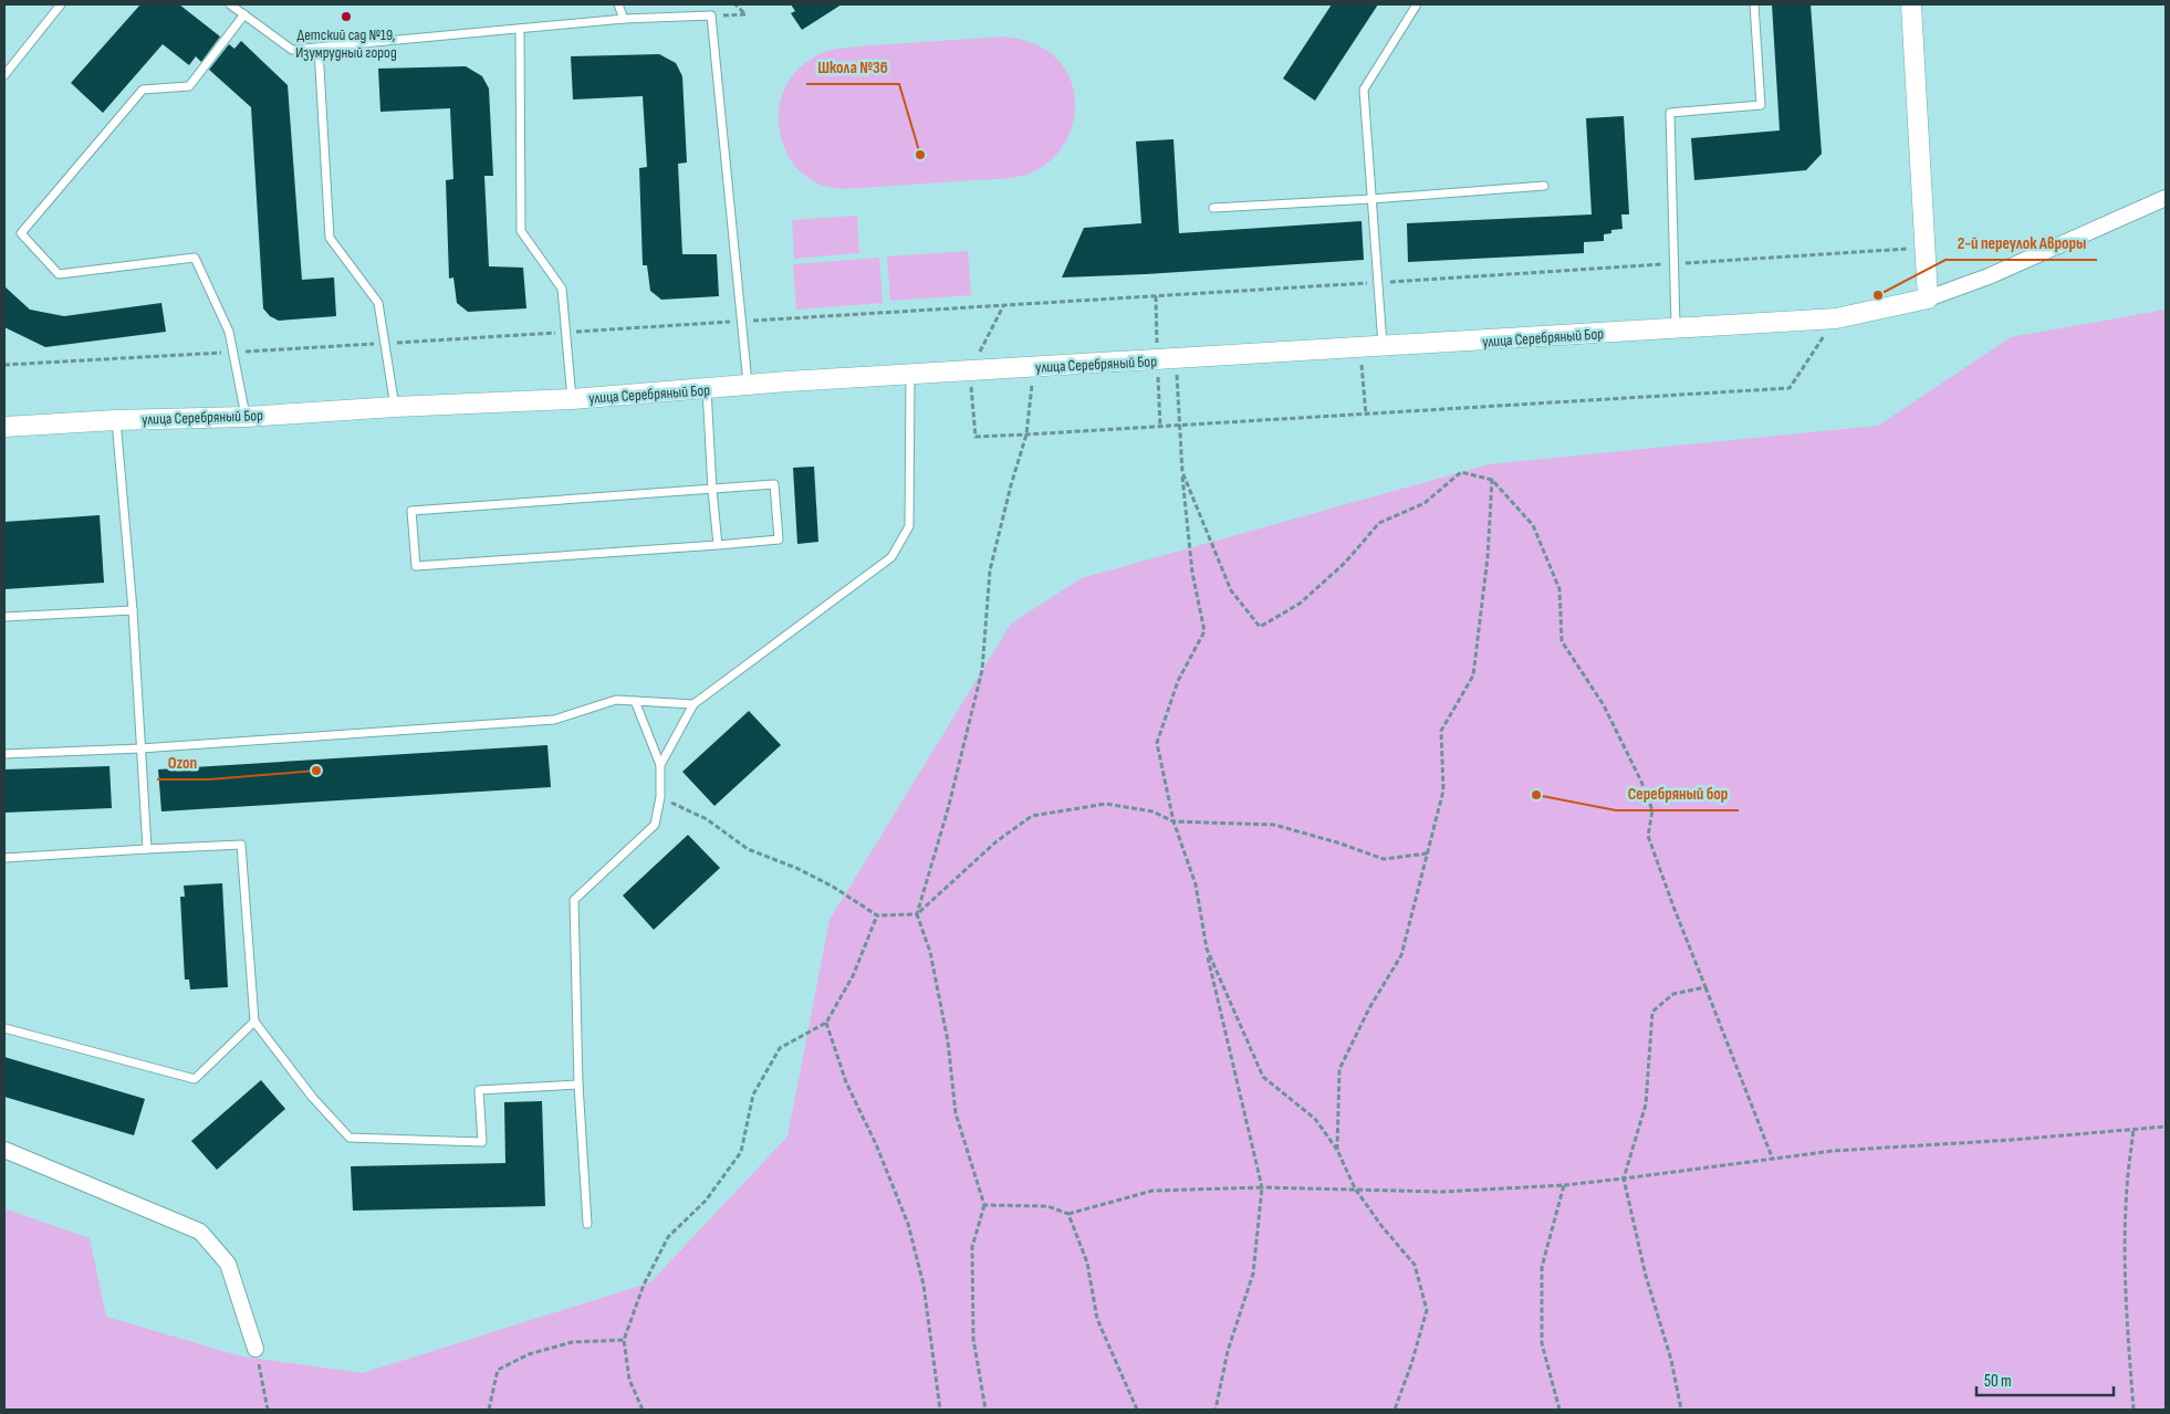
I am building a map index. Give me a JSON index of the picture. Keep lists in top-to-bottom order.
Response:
{
  "streets": {
    "street": ["улица Серебряный Бор"]
  },
  "places": [
    "Детский сад №19, Изумрудный город",
    "Школа №36",
    "2-й переулок Авроры",
    "Ozon",
    "Серебряный бор"
  ],
  "scale_bar": "50 m"
}
